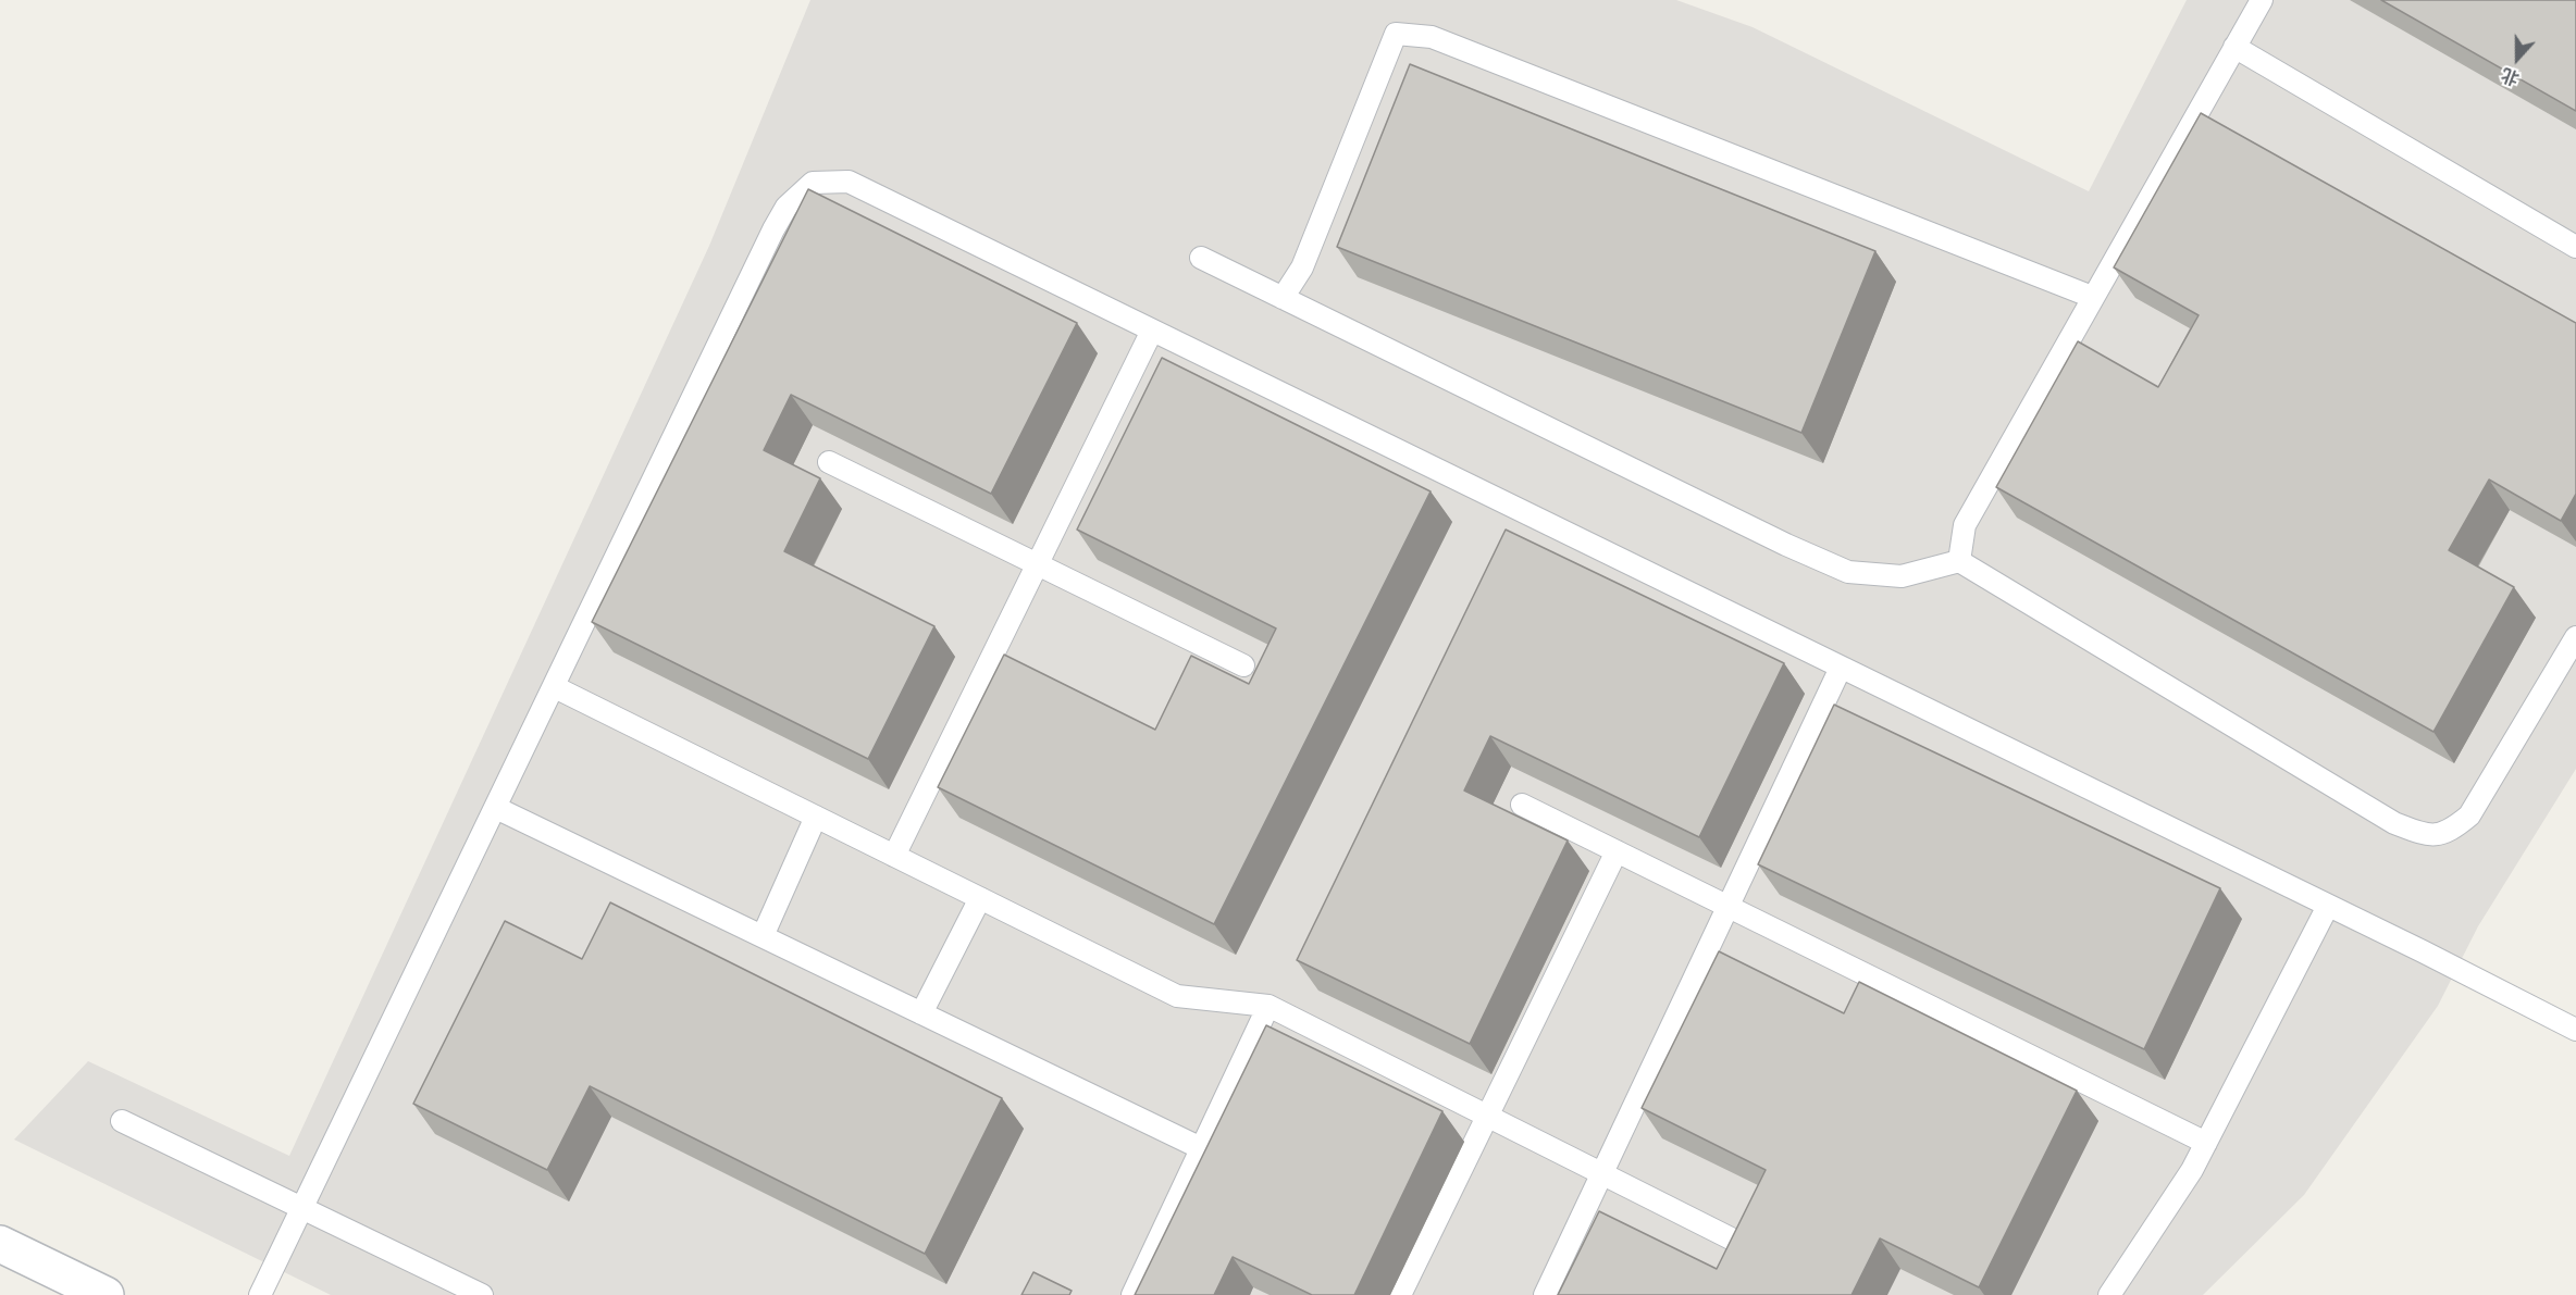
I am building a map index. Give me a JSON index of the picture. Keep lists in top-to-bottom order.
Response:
{
  "north": "bottom"
}
